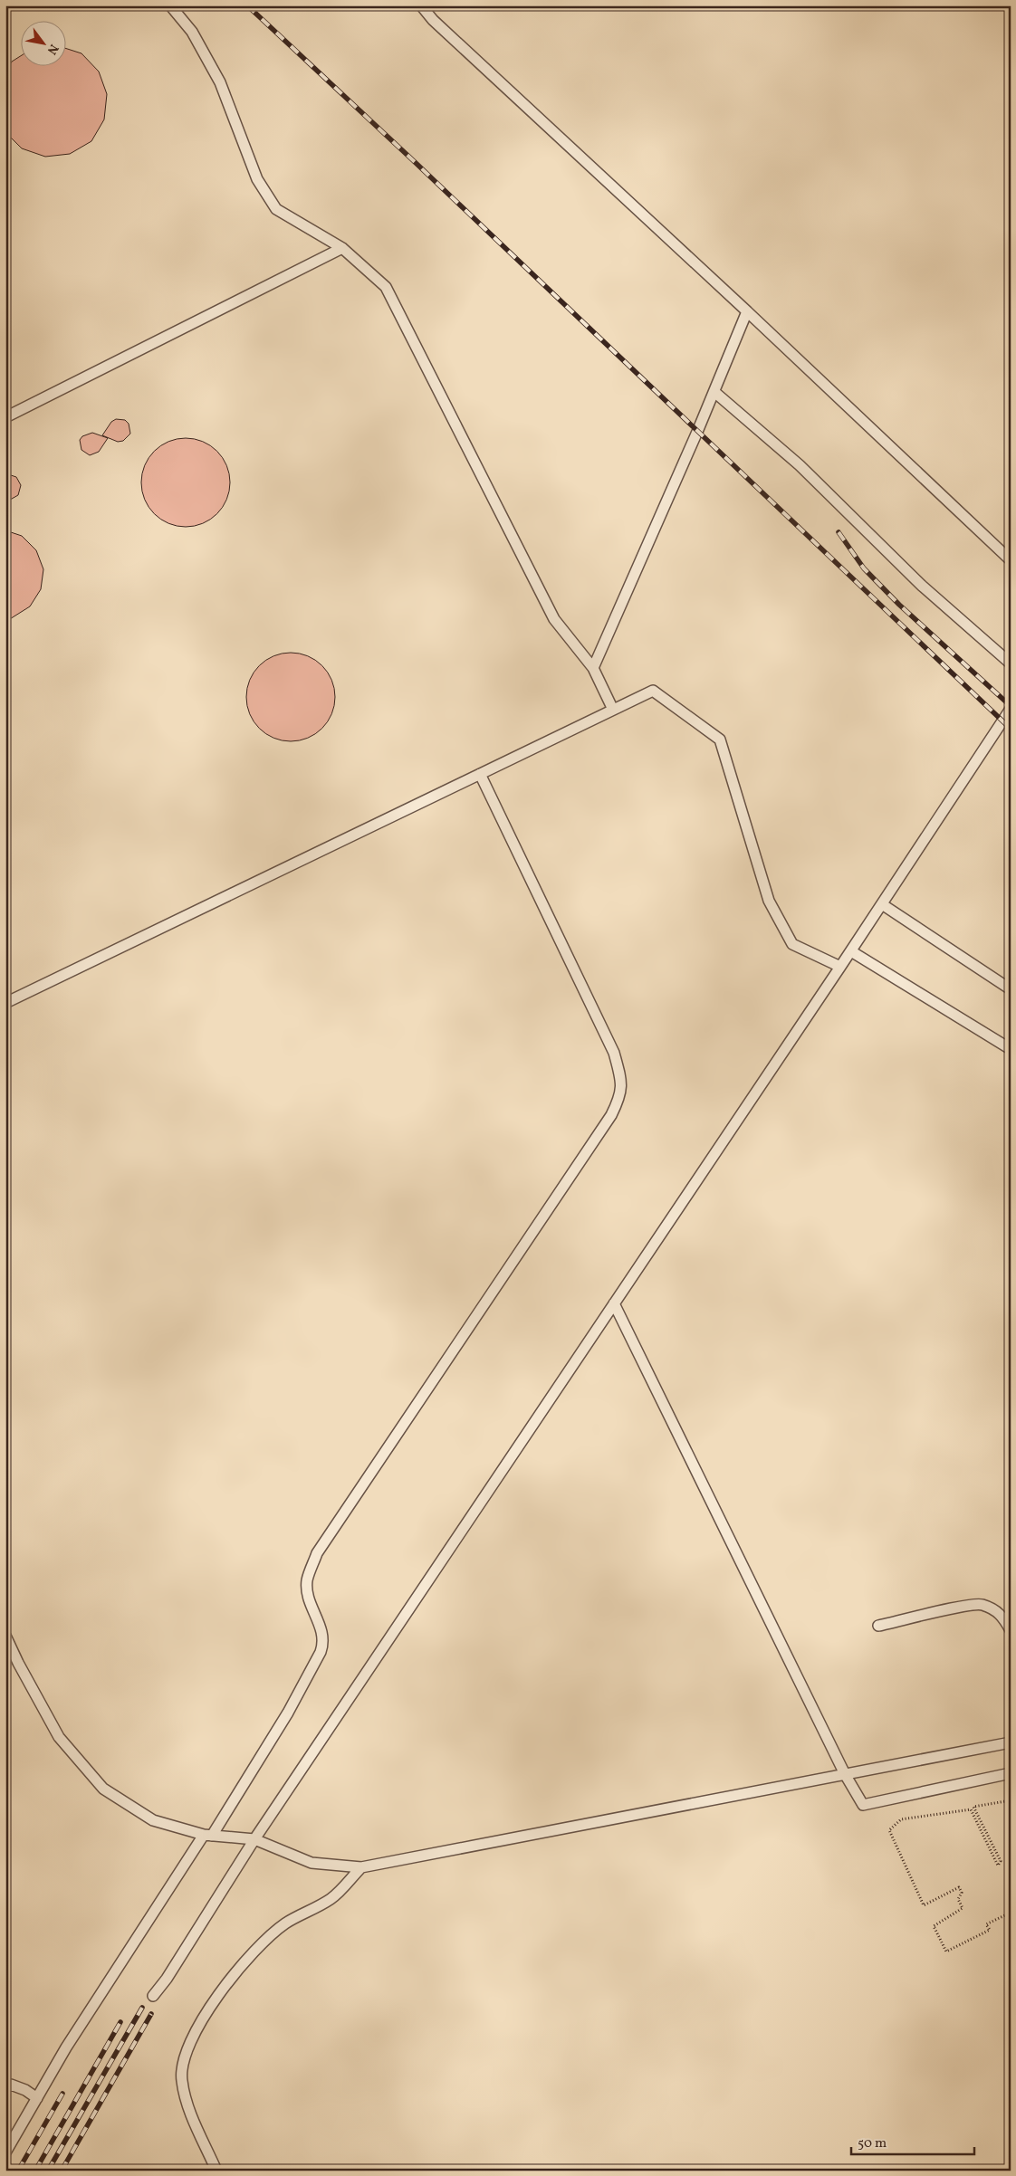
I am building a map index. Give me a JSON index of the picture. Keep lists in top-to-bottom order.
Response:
{
  "scale_bar": "50 m",
  "north": "bottom right"
}
